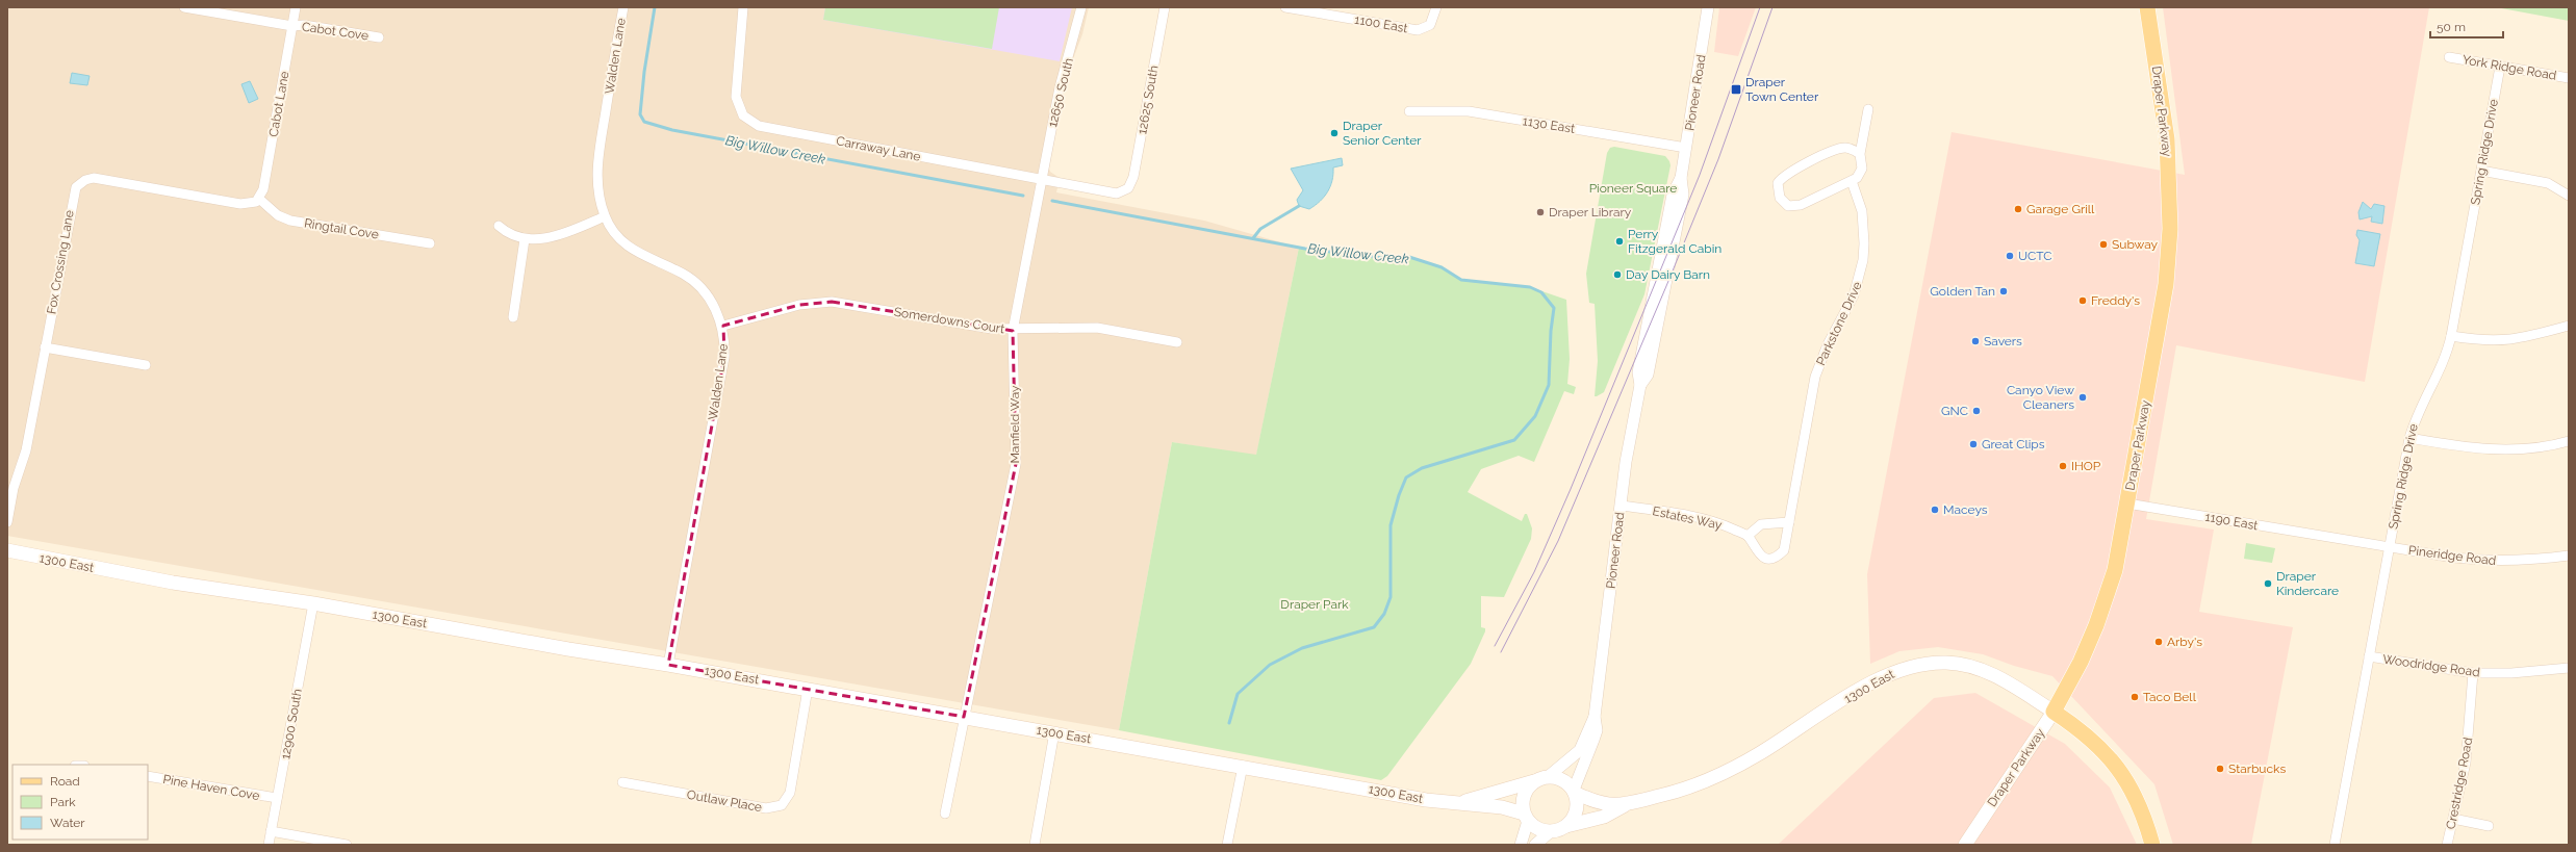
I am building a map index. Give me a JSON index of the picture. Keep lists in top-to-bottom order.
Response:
{
  "streets": {
    "main road": ["Draper Parkway", "1300 East"],
    "street": [
      "1100 East",
      "Cabot Cove",
      "Walden Lane",
      "York Ridge Road",
      "12650 South",
      "Pioneer Road",
      "12625 South",
      "Cabot Lane",
      "1130 East",
      "Carraway Lane",
      "Spring Ridge Drive",
      "Ringtail Cove",
      "Fox Crossing Lane",
      "Somerdowns Court",
      "Parkstone Drive",
      "Manfield Way",
      "Estates Way",
      "1190 East",
      "Pineridge Road",
      "Woodridge Road",
      "12900 South",
      "Crestridge Road",
      "Pine Haven Cove",
      "Outlaw Place"
    ]
  },
  "crossings": [
    ["Cabot Cove", "Cabot Lane"],
    ["Walden Lane", "Somerdowns Court"],
    ["Walden Lane", "1300 East"],
    ["York Ridge Road", "Spring Ridge Drive"],
    ["12650 South", "Carraway Lane"],
    ["12650 South", "Manfield Way"],
    ["Pioneer Road", "1130 East"],
    ["Pioneer Road", "Estates Way"],
    ["Pioneer Road", "1300 East"],
    ["12625 South", "Carraway Lane"],
    ["Cabot Lane", "Ringtail Cove"],
    ["Cabot Lane", "Fox Crossing Lane"],
    ["Draper Parkway", "1190 East"],
    ["Draper Parkway", "1300 East"],
    ["Carraway Lane", "Manfield Way"],
    ["Spring Ridge Drive", "Pineridge Road"],
    ["Spring Ridge Drive", "Woodridge Road"],
    ["Ringtail Cove", "Fox Crossing Lane"],
    ["Somerdowns Court", "Manfield Way"],
    ["Manfield Way", "1300 East"],
    ["1190 East", "Pineridge Road"],
    ["1300 East", "12900 South"],
    ["1300 East", "Outlaw Place"],
    ["Woodridge Road", "Crestridge Road"],
    ["12900 South", "Pine Haven Cove"]
  ],
  "water": ["Big Willow Creek"],
  "parks": ["Pioneer Square", "Draper Park"],
  "places": {
    "transit": ["Draper Town Center"],
    "other": [
      "Draper Senior Center",
      "Garage Grill",
      "Draper Library",
      "Perry Fitzgerald Cabin",
      "Subway",
      "UCTC",
      "Day Dairy Barn",
      "Golden Tan",
      "Freddy's",
      "Savers",
      "Canyo View Cleaners",
      "GNC",
      "Great Clips",
      "IHOP",
      "Maceys",
      "Draper Kindercare",
      "Arby's",
      "Taco Bell",
      "Starbucks"
    ]
  },
  "legend": ["Road", "Park", "Water"],
  "scale_bar": "50 m"
}
